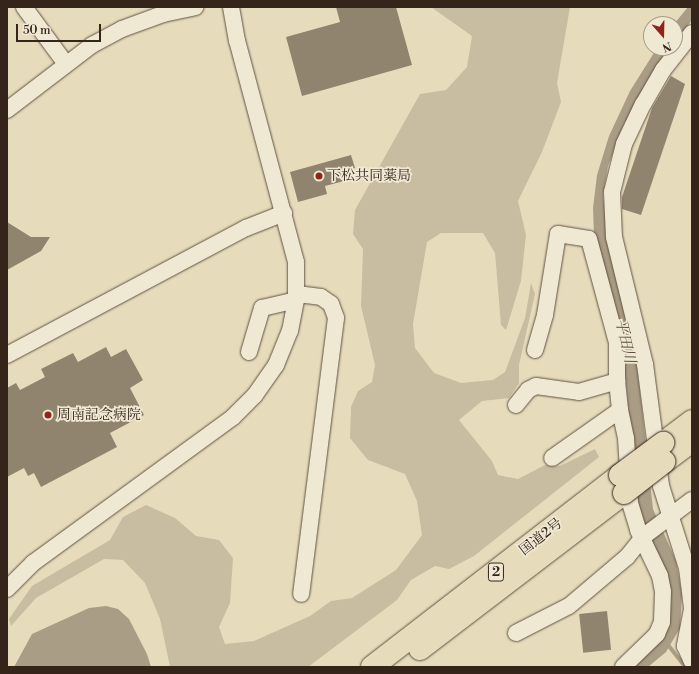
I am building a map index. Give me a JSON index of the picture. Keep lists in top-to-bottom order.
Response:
{
  "streets": {
    "highway": ["国道2号", "2"]
  },
  "water": ["平田川"],
  "places": ["下松共同薬局", "周南記念病院"],
  "scale_bar": "50 m",
  "north": "bottom"
}
